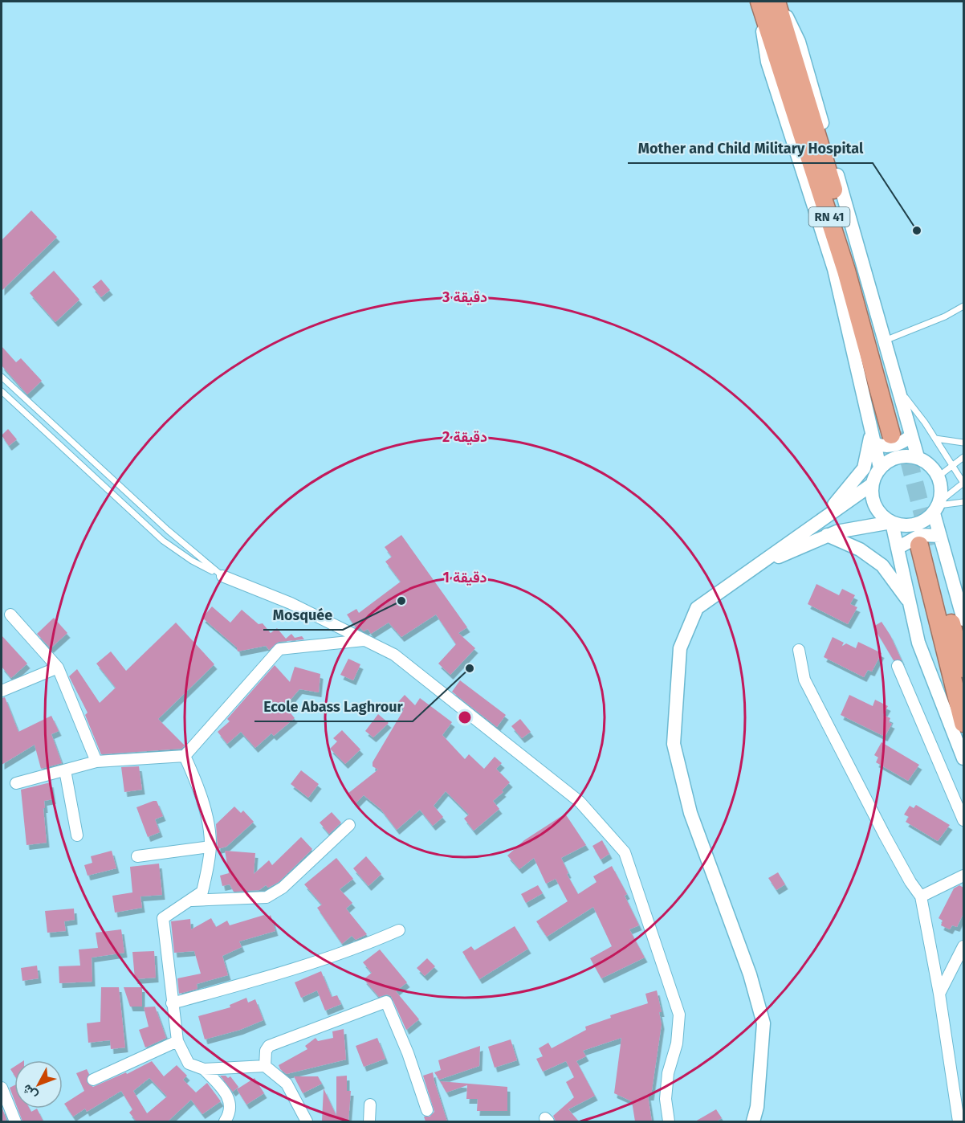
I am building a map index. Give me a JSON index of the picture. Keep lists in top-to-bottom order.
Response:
{
  "streets": {
    "highway": ["RN 41"]
  },
  "places": ["Mother and Child Military Hospital", "Mosquée", "Ecole Abass Laghrour"],
  "north": "bottom left",
  "rings": ["3 دقيقة", "2 دقيقة", "1 دقيقة"]
}
